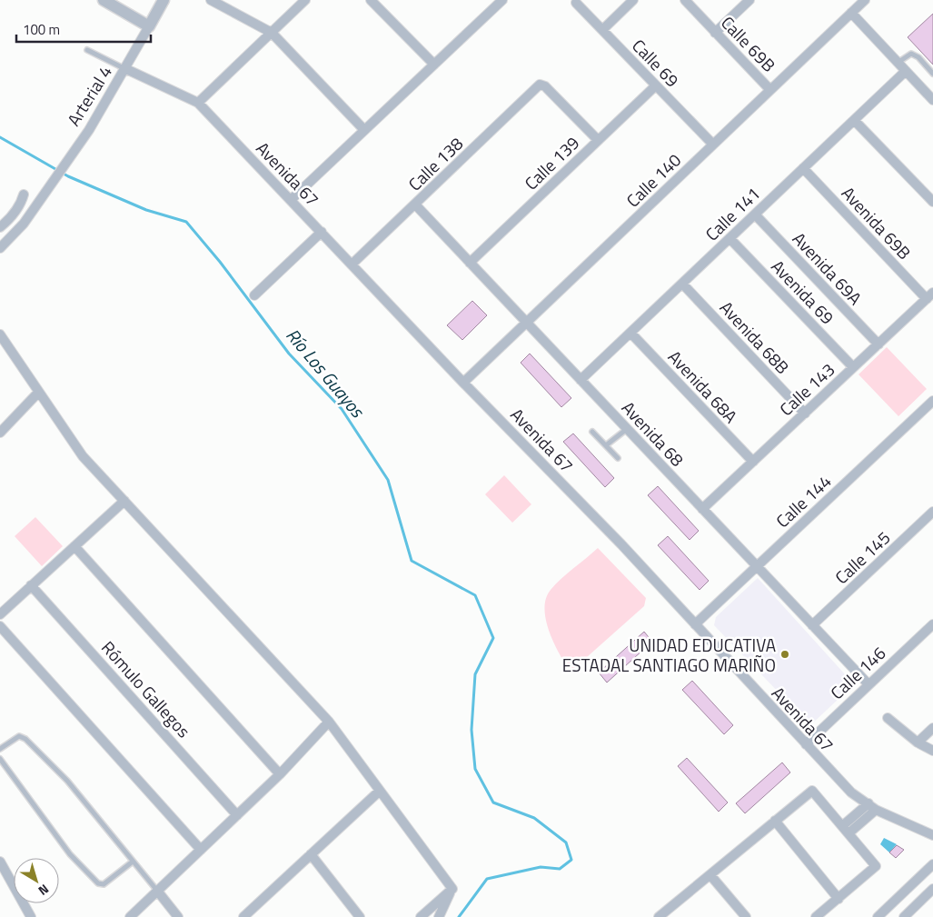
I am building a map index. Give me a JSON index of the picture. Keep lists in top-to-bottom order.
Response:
{
  "streets": {
    "street": [
      "Calle 69B",
      "Calle 69",
      "Arterial 4",
      "Calle 139",
      "Calle 138",
      "Avenida 67",
      "Calle 140",
      "Calle 141",
      "Avenida 69B",
      "Avenida 69A",
      "Avenida 69",
      "Avenida 68B",
      "Avenida 68A",
      "Calle 143",
      "Avenida 68",
      "Calle 144",
      "Calle 145",
      "Calle 146",
      "Rómulo Gallegos"
    ]
  },
  "crossings": [
    ["Calle 69B", "Calle 140"],
    ["Calle 69", "Calle 139"],
    ["Calle 69", "Calle 140"],
    ["Arterial 4", "Avenida 67"],
    ["Calle 139", "Calle 138"],
    ["Calle 139", "Avenida 68"],
    ["Calle 138", "Avenida 67"],
    ["Calle 138", "Avenida 68"],
    ["Avenida 67", "Calle 140"],
    ["Avenida 67", "Calle 144"],
    ["Avenida 67", "Calle 146"],
    ["Calle 140", "Avenida 68"],
    ["Calle 141", "Avenida 69B"],
    ["Calle 141", "Avenida 69A"],
    ["Calle 141", "Avenida 69"],
    ["Calle 141", "Avenida 68B"],
    ["Calle 141", "Avenida 68A"],
    ["Calle 141", "Avenida 68"],
    ["Avenida 69B", "Calle 143"],
    ["Avenida 69A", "Calle 143"],
    ["Avenida 69", "Calle 143"],
    ["Avenida 68B", "Calle 143"],
    ["Avenida 68A", "Calle 143"],
    ["Calle 143", "Avenida 68"],
    ["Avenida 68", "Calle 144"],
    ["Avenida 68", "Calle 145"],
    ["Avenida 68", "Calle 146"]
  ],
  "water": ["Río Los Guayos"],
  "places": ["UNIDAD EDUCATIVA ESTADAL SANTIAGO MARIÑO"],
  "scale_bar": "100 m",
  "north": "bottom right"
}
